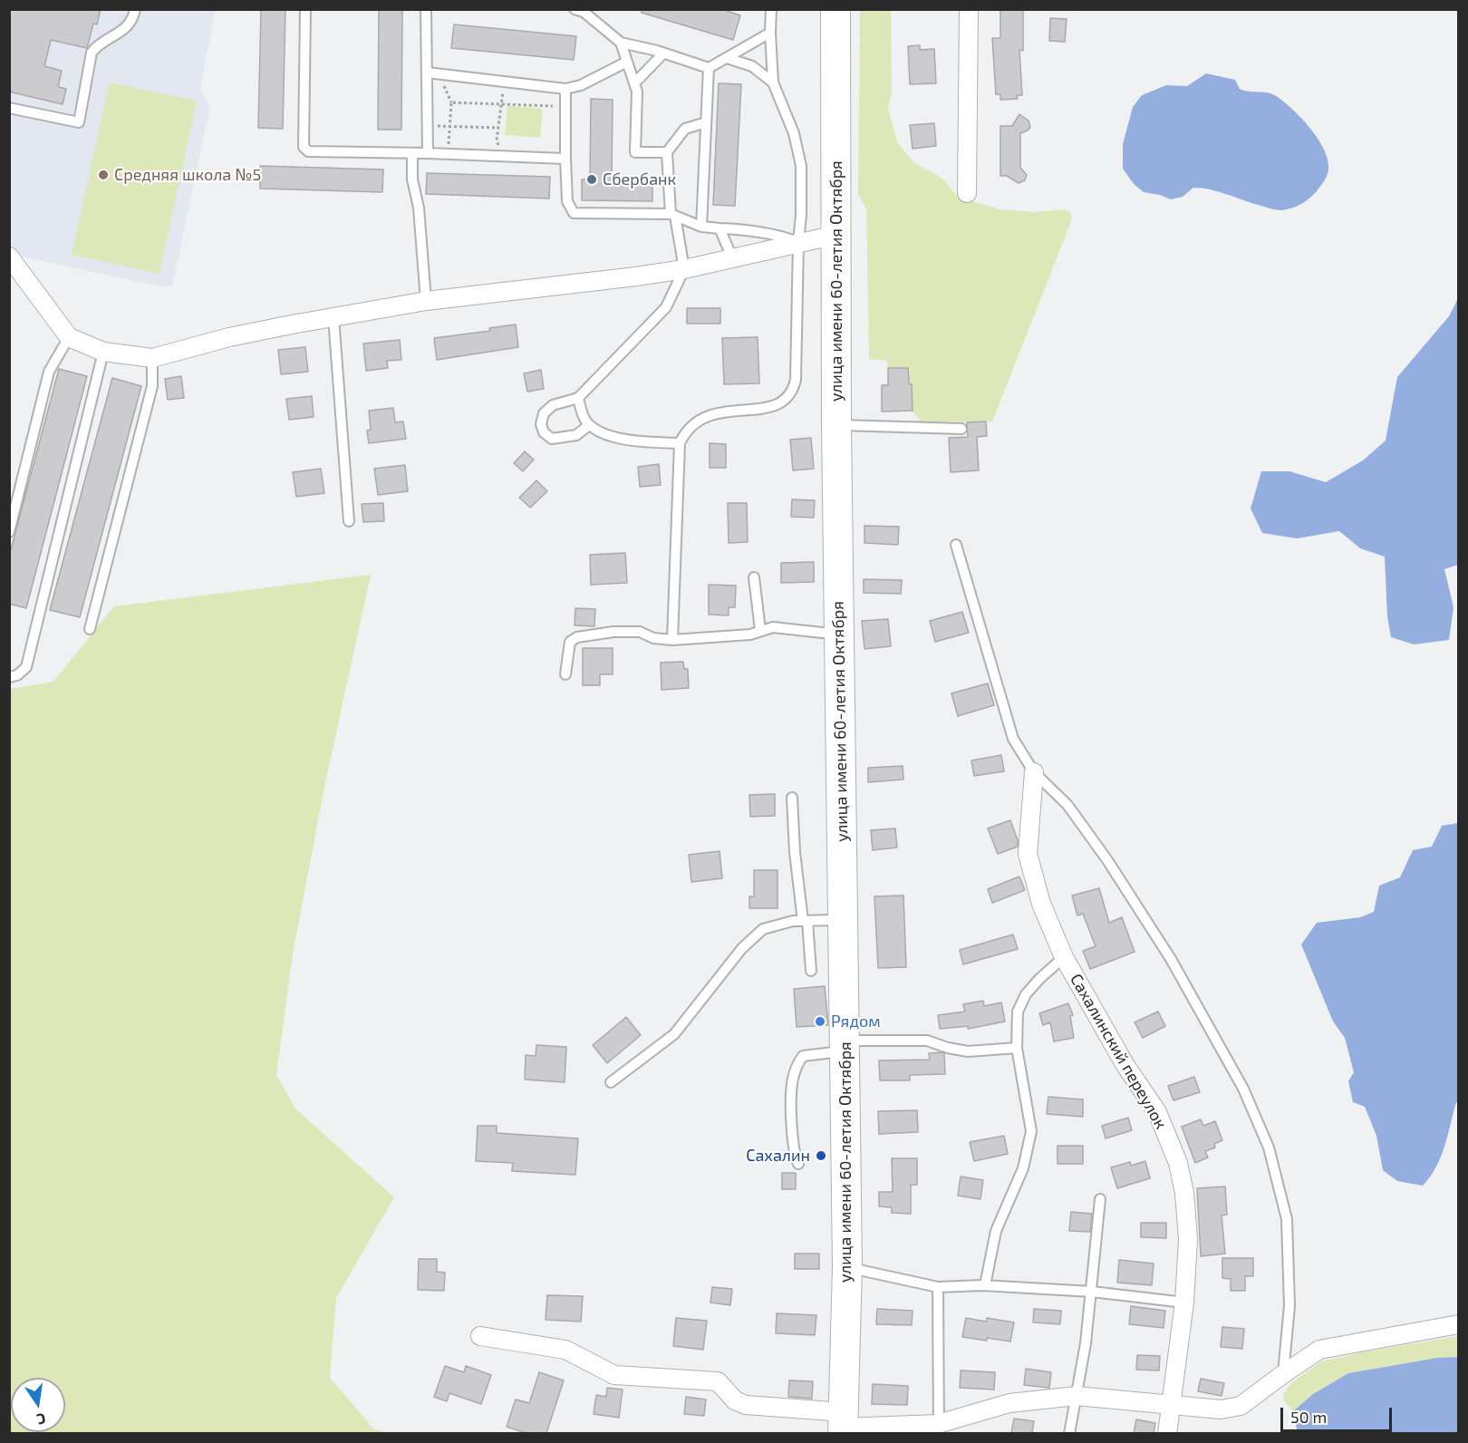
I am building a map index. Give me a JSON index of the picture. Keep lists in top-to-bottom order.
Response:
{
  "streets": {
    "main road": ["улица имени 60-летия Октября"],
    "street": ["Сахалинский переулок"]
  },
  "places": [
    "Средняя школа №5",
    "Сбербанк",
    "Рядом",
    "Сахалин"
  ],
  "scale_bar": "50 m",
  "north": "bottom"
}
